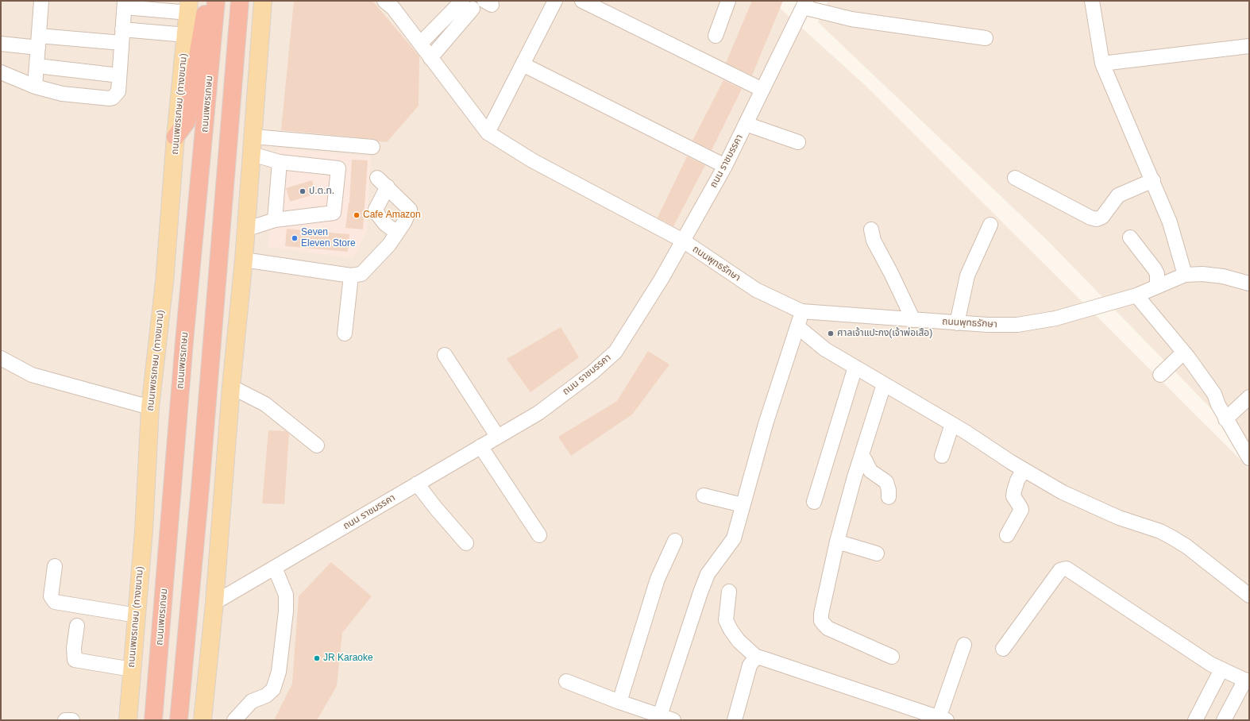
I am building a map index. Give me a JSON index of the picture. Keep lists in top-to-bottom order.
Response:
{
  "streets": {
    "highway": ["ถนนเพชรเกษม"],
    "main road": ["ถนนเพชรเกษม (ทางขนาน)"],
    "street": ["ถนน ราชมรรคา", "ถนนพุทธรักษา"]
  },
  "crossings": [
    ["ถนน ราชมรรคา", "ถนนพุทธรักษา"]
  ],
  "places": [
    "ป.ต.ท.",
    "Cafe Amazon",
    "Seven Eleven Store",
    "ศาลเจ้าแปะกง(เจ้าพ่อเสือ)",
    "JR Karaoke"
  ]
}
